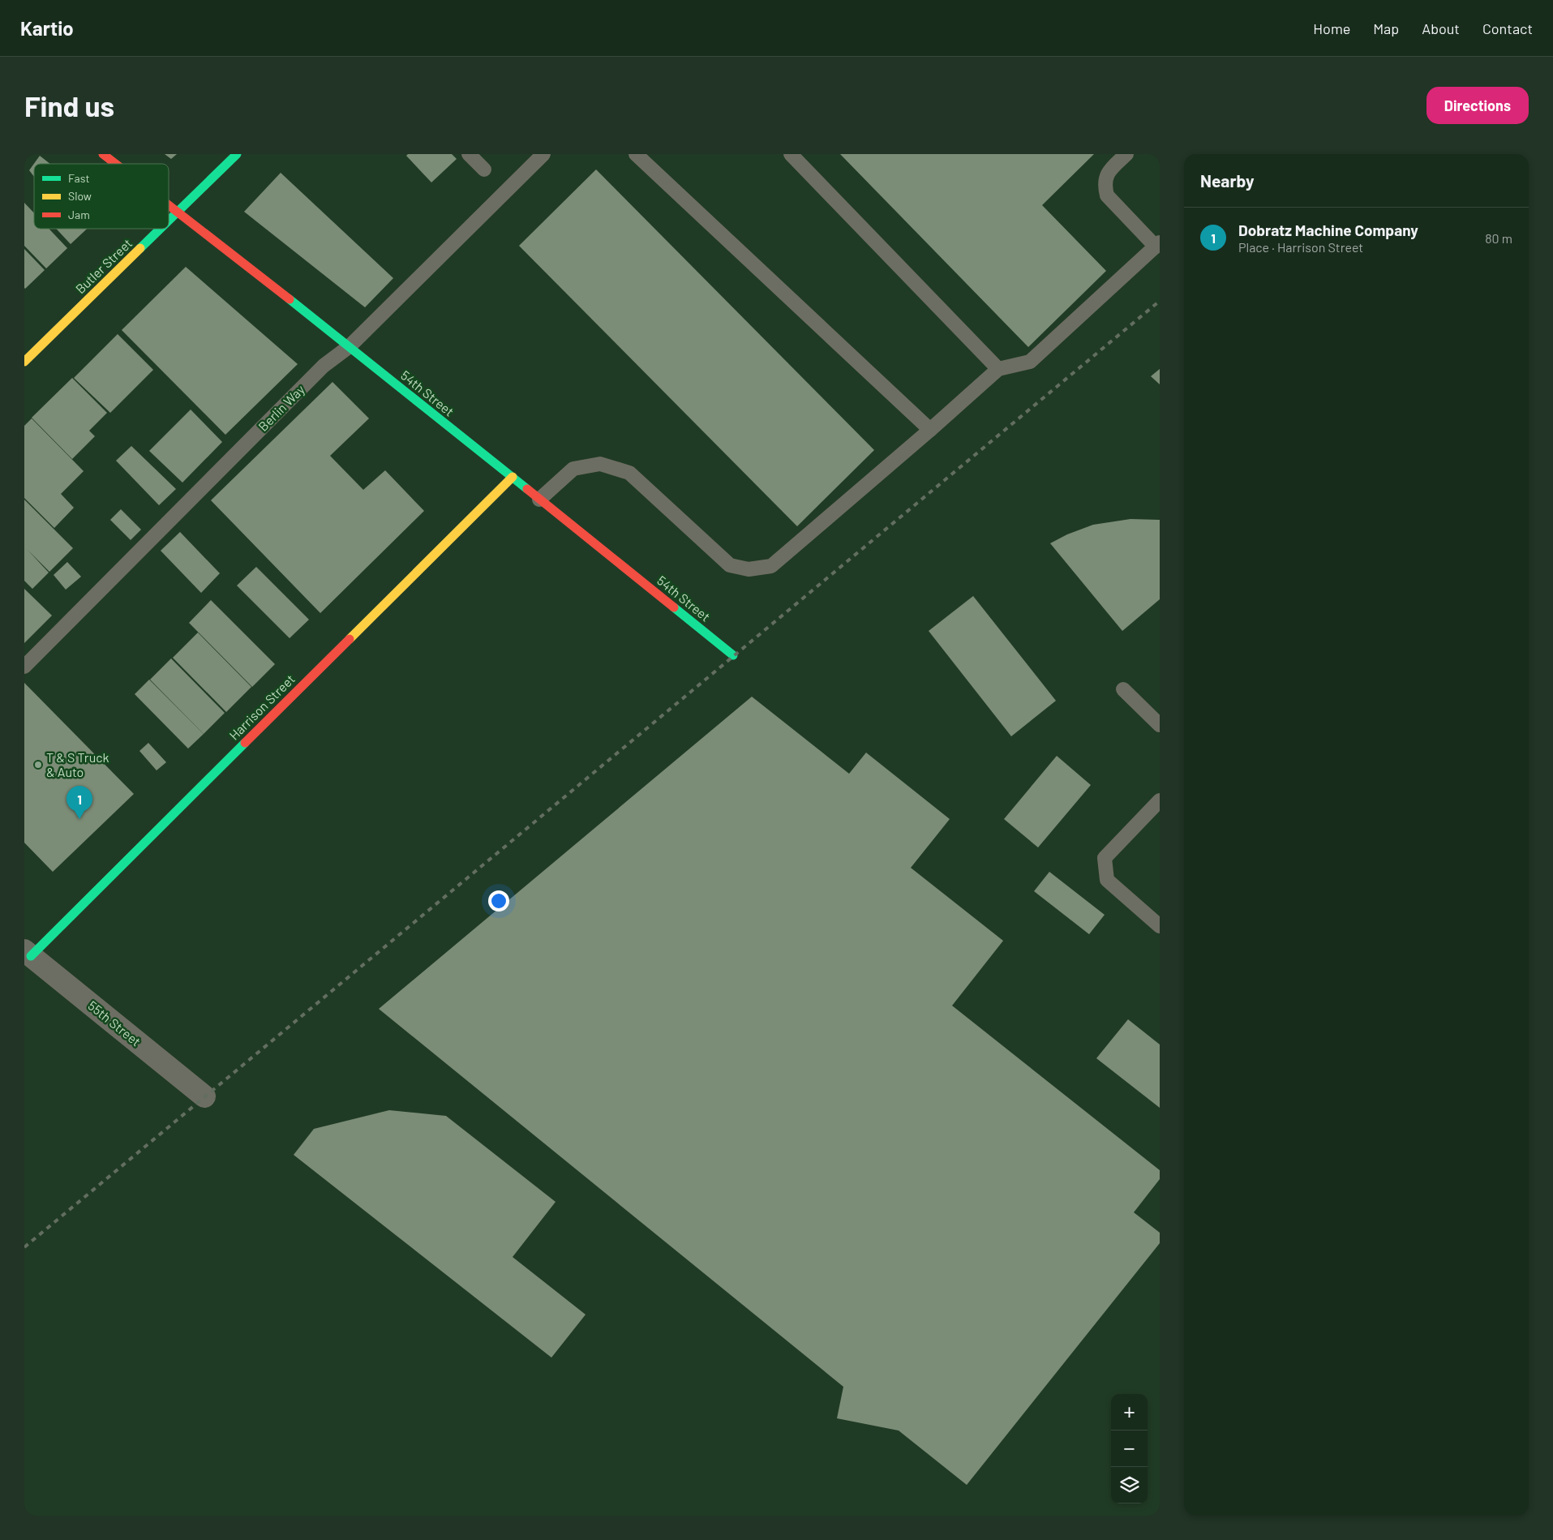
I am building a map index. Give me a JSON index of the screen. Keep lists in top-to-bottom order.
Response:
{
  "streets": {
    "street": [
      "Butler Street",
      "54th Street",
      "Harrison Street",
      "55th Street"
    ],
    "lane": ["Berlin Way"]
  },
  "crossings": [
    ["Butler Street", "54th Street"],
    ["54th Street", "Berlin Way"],
    ["54th Street", "Harrison Street"],
    ["Harrison Street", "55th Street"]
  ],
  "places": ["T & S Truck & Auto"],
  "legend": ["Fast", "Slow", "Jam"],
  "page": {
    "header": "Kartio",
    "nav": [
      "Home",
      "Map",
      "About",
      "Contact"
    ],
    "buttons": "Directions",
    "title": "Find us",
    "heading": "Nearby",
    "list": [
      {
        "mark": "1",
        "name": "Dobratz Machine Company",
        "note": "Place · Harrison Street",
        "value": "80 m"
      }
    ],
    "pins": "1",
    "map_buttons": ["+", "−"]
  }
}
